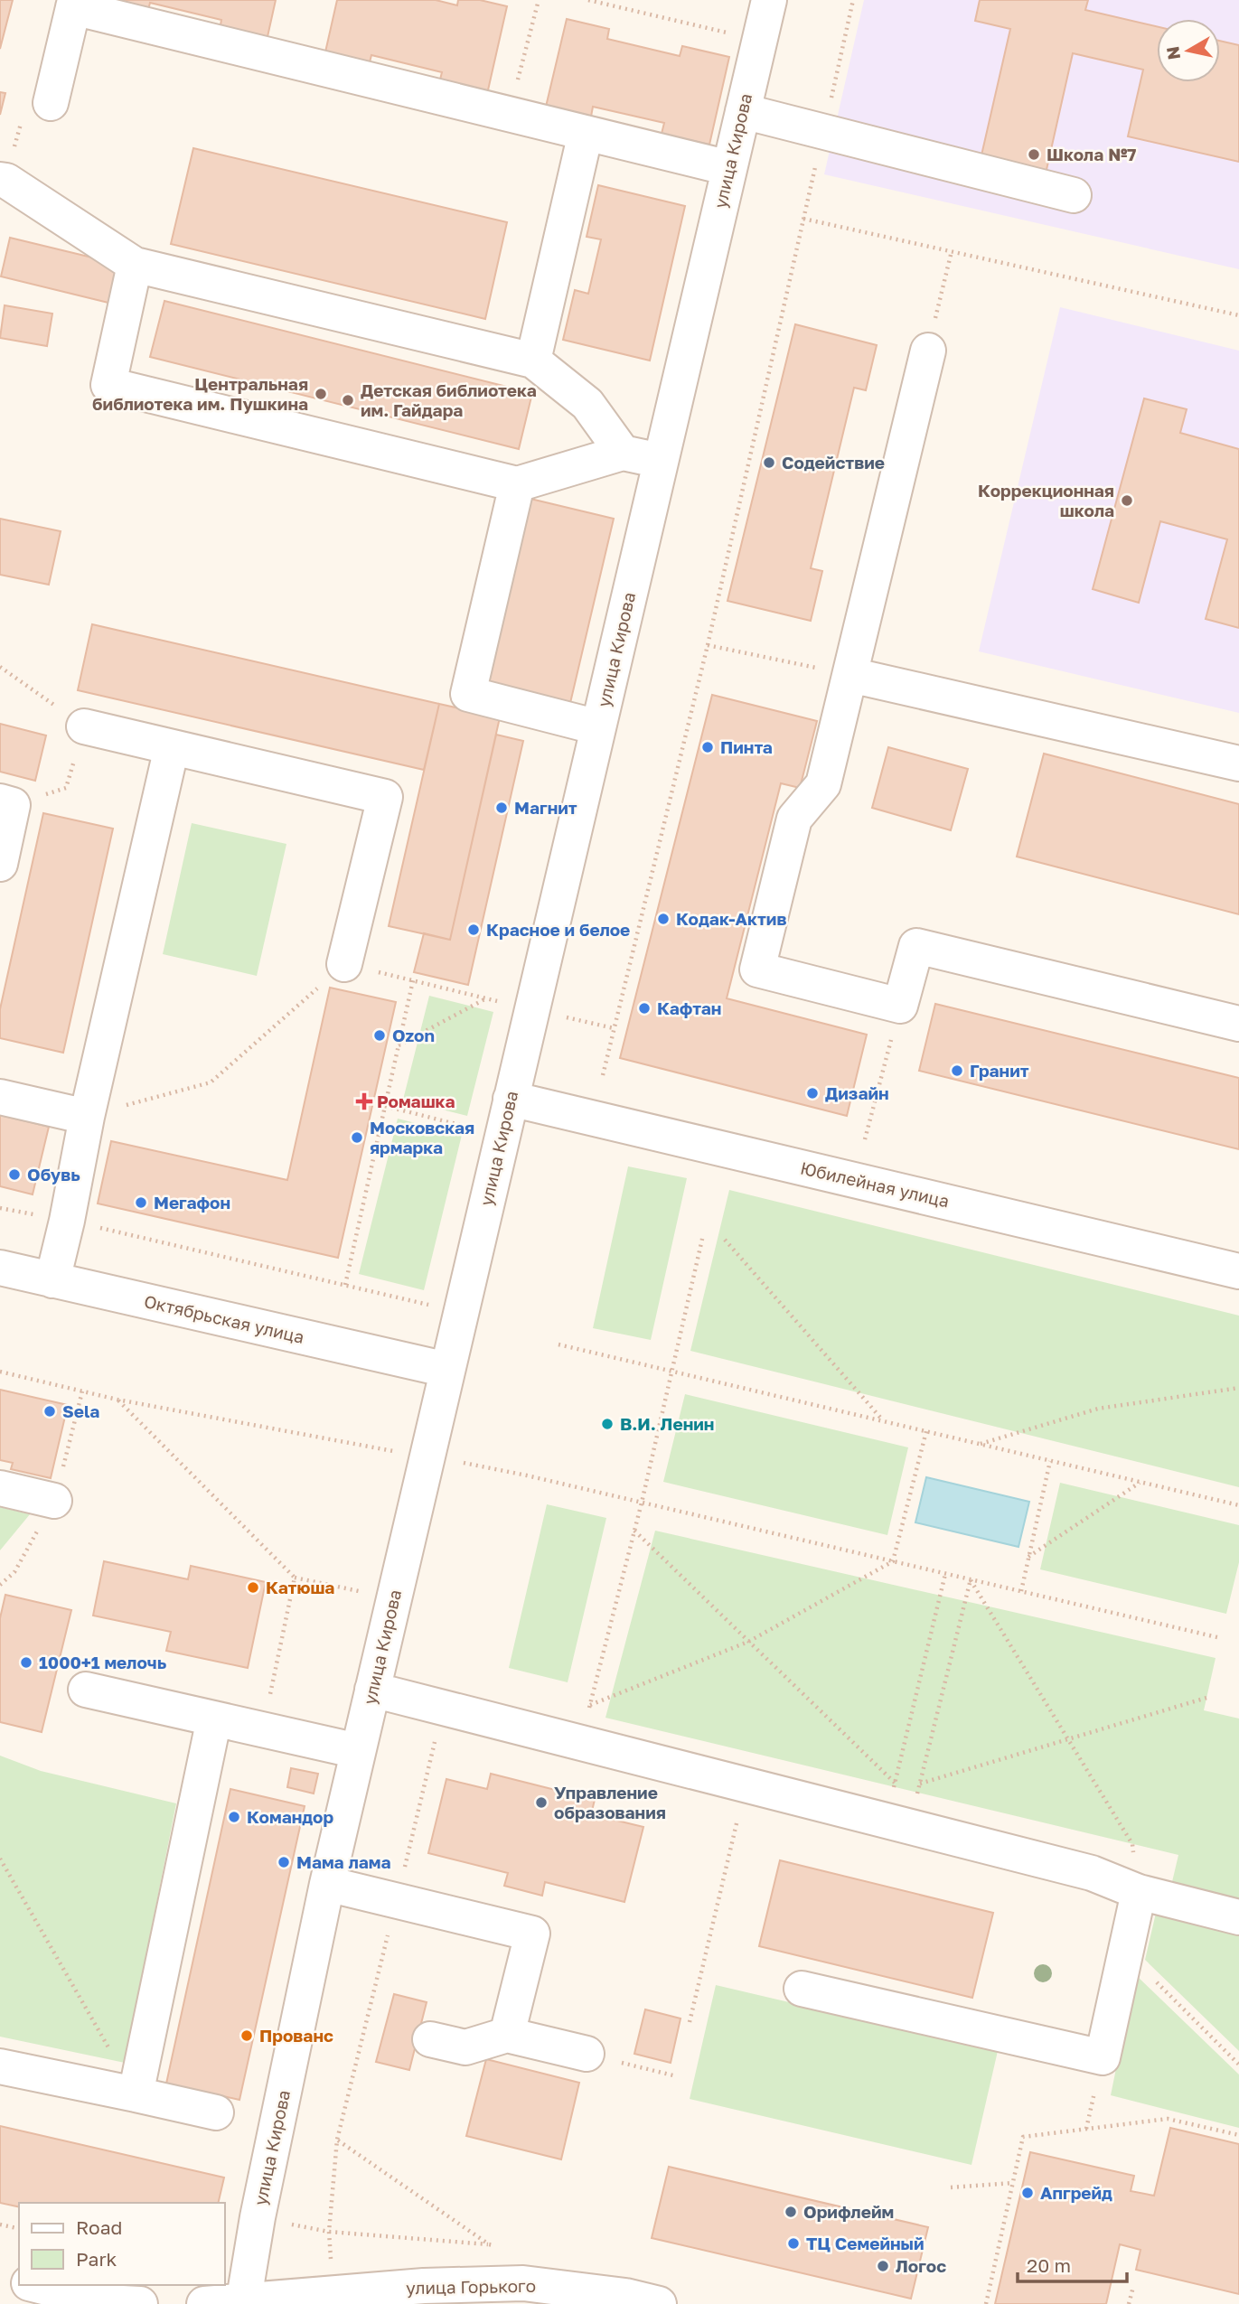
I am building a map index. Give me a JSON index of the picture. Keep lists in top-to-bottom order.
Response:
{
  "streets": {
    "street": [
      "улица Кирова",
      "Юбилейная улица",
      "Октябрьская улица",
      "улица Горького"
    ]
  },
  "crossings": [
    ["улица Кирова", "Юбилейная улица"],
    ["улица Кирова", "Октябрьская улица"],
    ["улица Кирова", "улица Горького"]
  ],
  "places": {
    "other": [
      "Школа №7",
      "Центральная библиотека им. Пушкина",
      "Детская библиотека им. Гайдара",
      "Содействие",
      "Коррекционная школа",
      "Пинта",
      "Магнит",
      "Кодак-Актив",
      "Красное и белое",
      "Кафтан",
      "Ozon",
      "Гранит",
      "Дизайн",
      "Московская ярмарка",
      "Обувь",
      "Мегафон",
      "Sela",
      "В.И. Ленин",
      "Катюша",
      "1000+1 мелочь",
      "Управление образования",
      "Командор",
      "Мама лама",
      "Прованс",
      "Апгрейд",
      "Орифлейм",
      "ТЦ Семейный",
      "Логос"
    ],
    "health": ["Ромашка"]
  },
  "legend": ["Road", "Park"],
  "scale_bar": "20 m",
  "north": "left"
}
